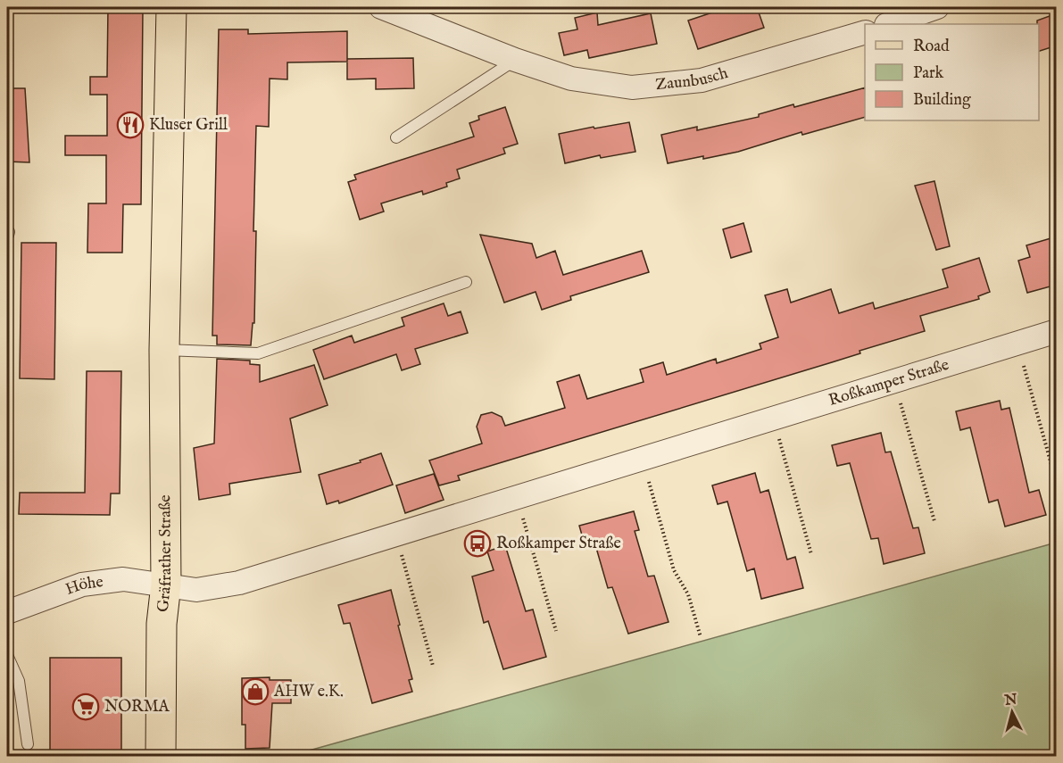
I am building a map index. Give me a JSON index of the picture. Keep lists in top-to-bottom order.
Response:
{
  "streets": {
    "main road": ["Gräfrather Straße"],
    "street": ["Zaunbusch", "Roßkamper Straße", "Höhe"]
  },
  "crossings": [
    ["Roßkamper Straße", "Gräfrather Straße"],
    ["Roßkamper Straße", "Höhe"],
    ["Gräfrather Straße", "Höhe"]
  ],
  "places": {
    "restaurant": ["Kluser Grill"],
    "bus stop": ["Roßkamper Straße"],
    "shop": ["AHW e.K."],
    "supermarket": ["NORMA"]
  },
  "legend": ["Road", "Park", "Building"],
  "north": "top"
}
